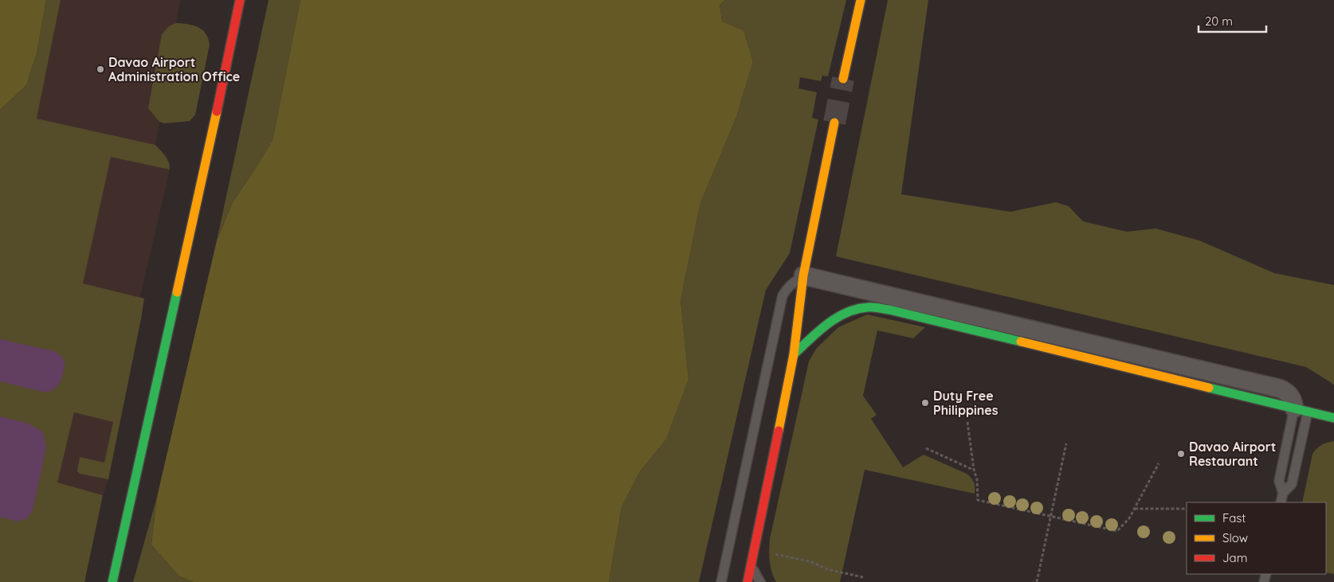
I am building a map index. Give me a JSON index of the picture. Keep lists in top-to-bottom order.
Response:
{
  "places": ["Davao Airport Administration Office", "Duty Free Philippines", "Davao Airport Restaurant"],
  "legend": ["Fast", "Slow", "Jam"],
  "scale_bar": "20 m"
}
